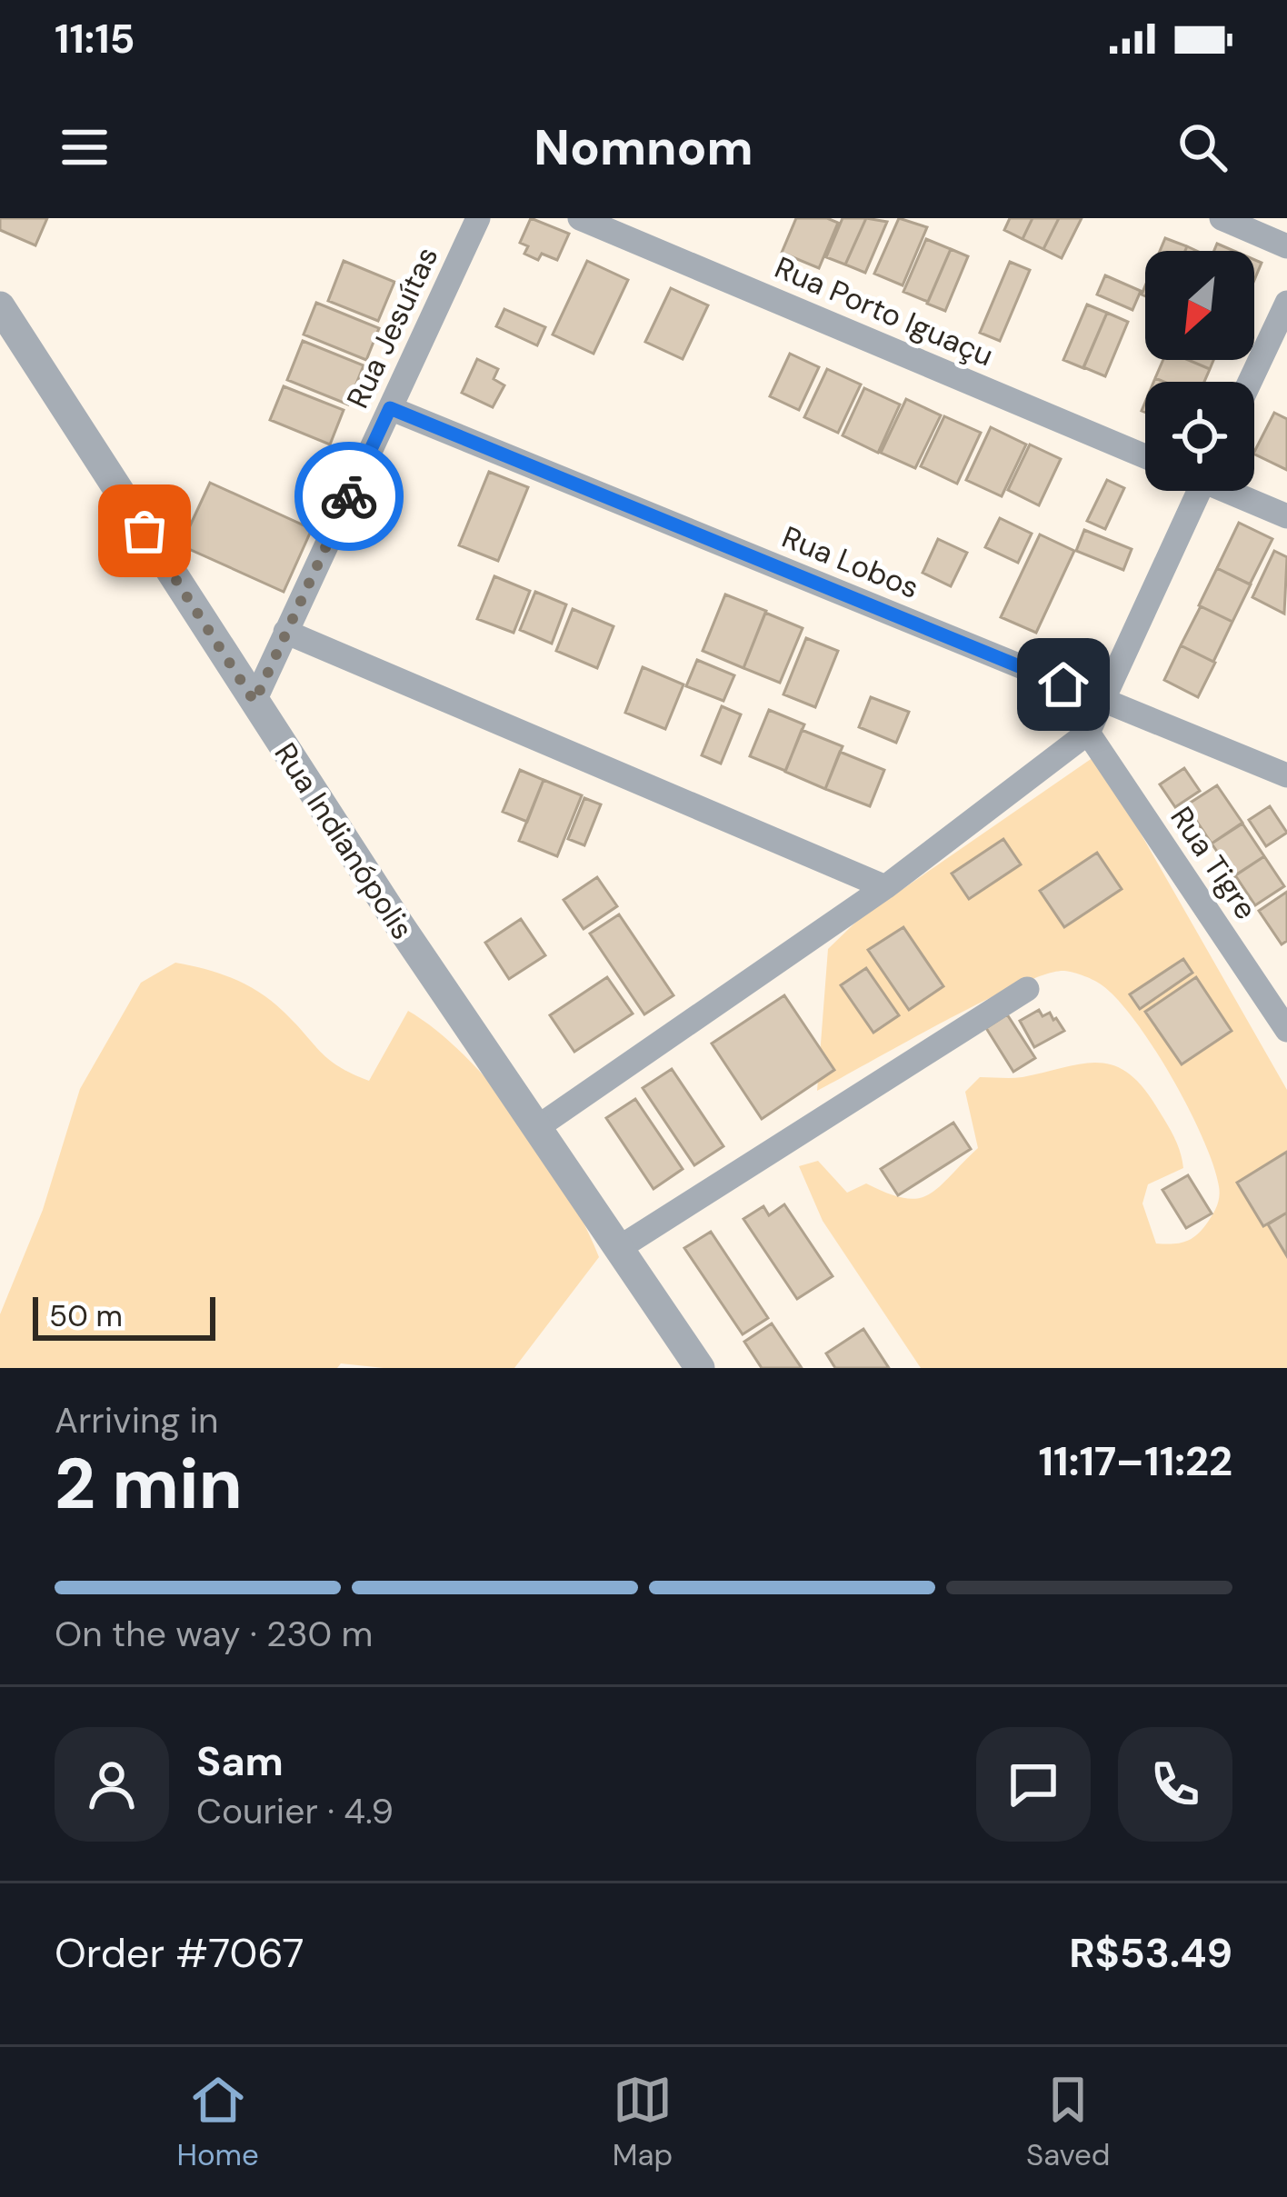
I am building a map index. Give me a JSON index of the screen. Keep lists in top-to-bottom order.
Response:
{
  "streets": {
    "street": [
      "Rua Porto Iguaçu",
      "Rua Jesuítas",
      "Rua Lobos",
      "Rua Indianópolis",
      "Rua Tigre"
    ]
  },
  "crossings": [
    ["Rua Jesuítas", "Rua Lobos"],
    ["Rua Jesuítas", "Rua Indianópolis"]
  ],
  "scale_bar": "50 m",
  "north": "bottom left",
  "page": {
    "status": "11:15",
    "header": "Nomnom",
    "scale": "50 m",
    "heading": ["2 min", "Arriving in", "11:17–11:22"],
    "panel": [
      "Sam",
      "Courier · 4.9",
      "Order #7067",
      "R$53.49"
    ],
    "bar": "On the way · 230 m",
    "tabs": ["Home", "Map", "Saved"]
  }
}
